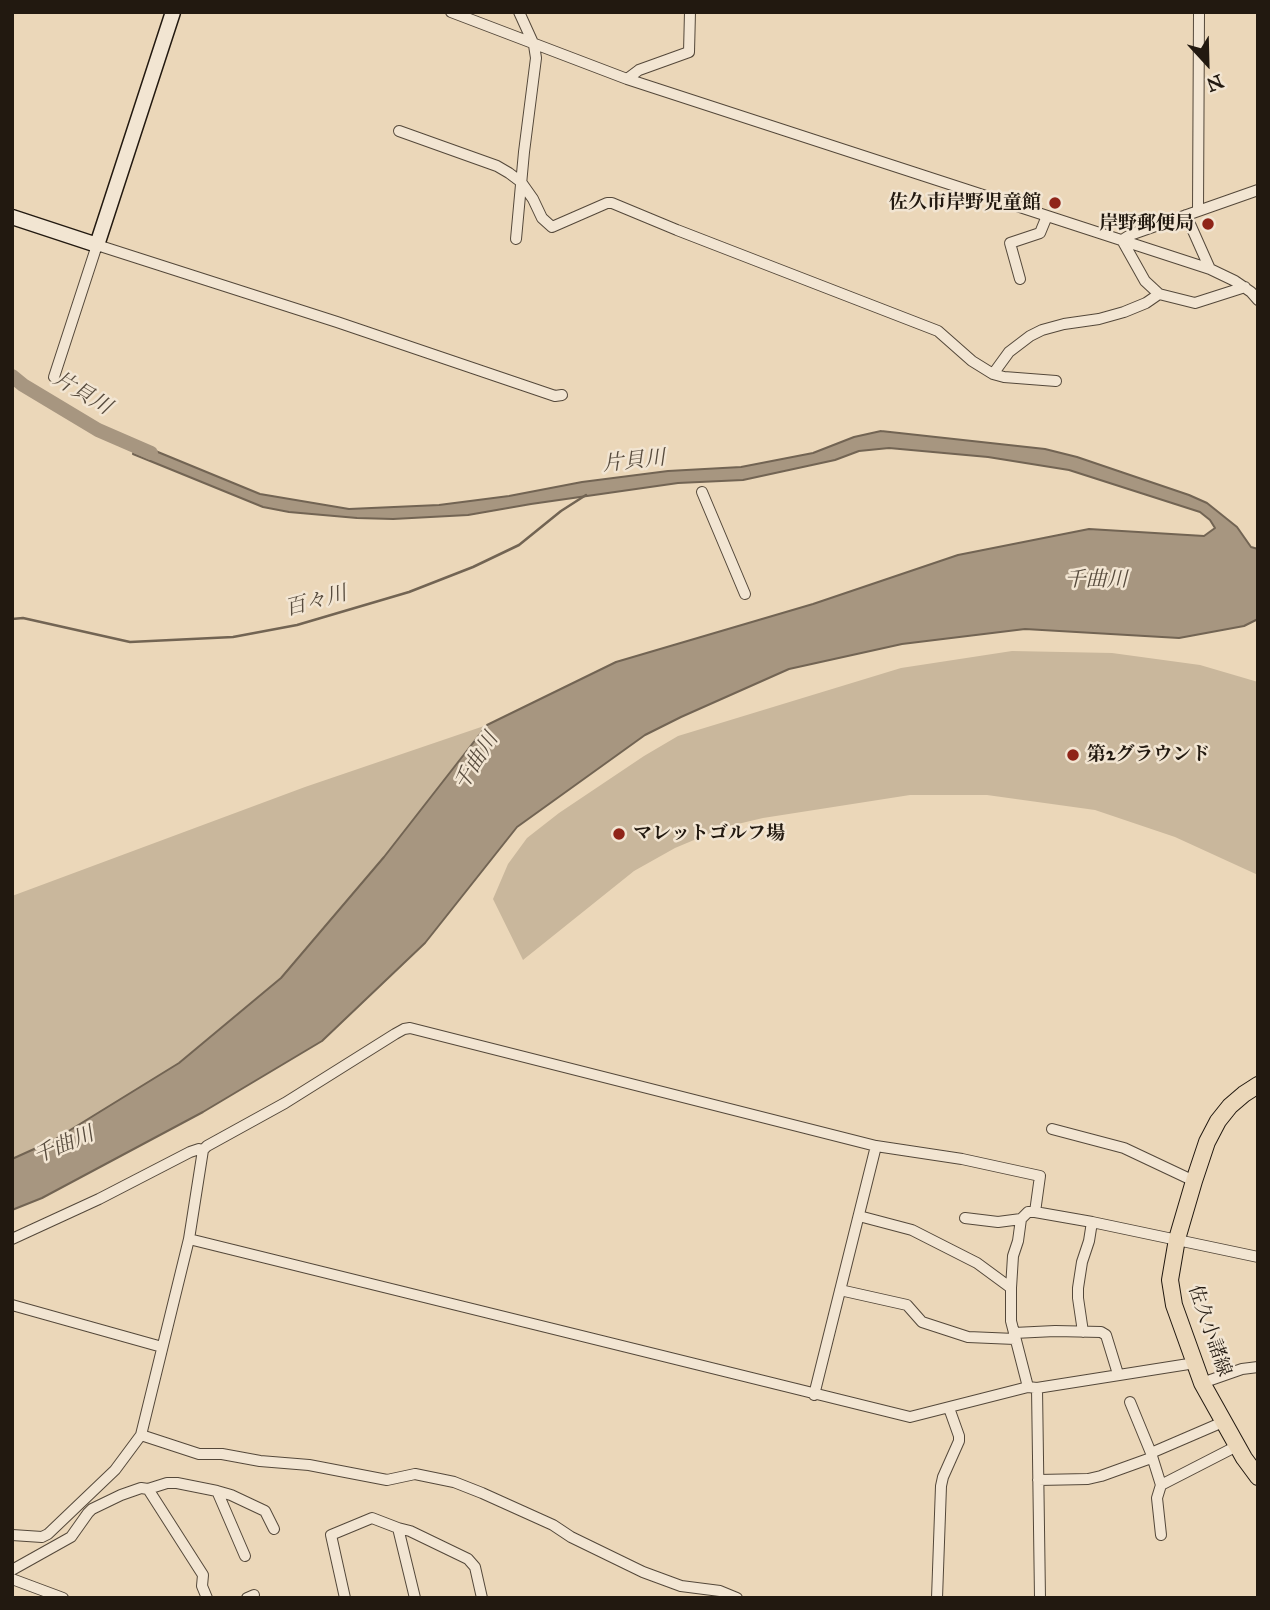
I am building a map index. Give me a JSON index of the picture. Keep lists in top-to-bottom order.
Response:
{
  "streets": {
    "main road": ["佐久小諸線"]
  },
  "water": ["片貝川", "千曲川", "百々川"],
  "places": [
    "佐久市岸野児童館",
    "岸野郵便局",
    "第2グラウンド",
    "マレットゴルフ場"
  ],
  "north": "bottom"
}
